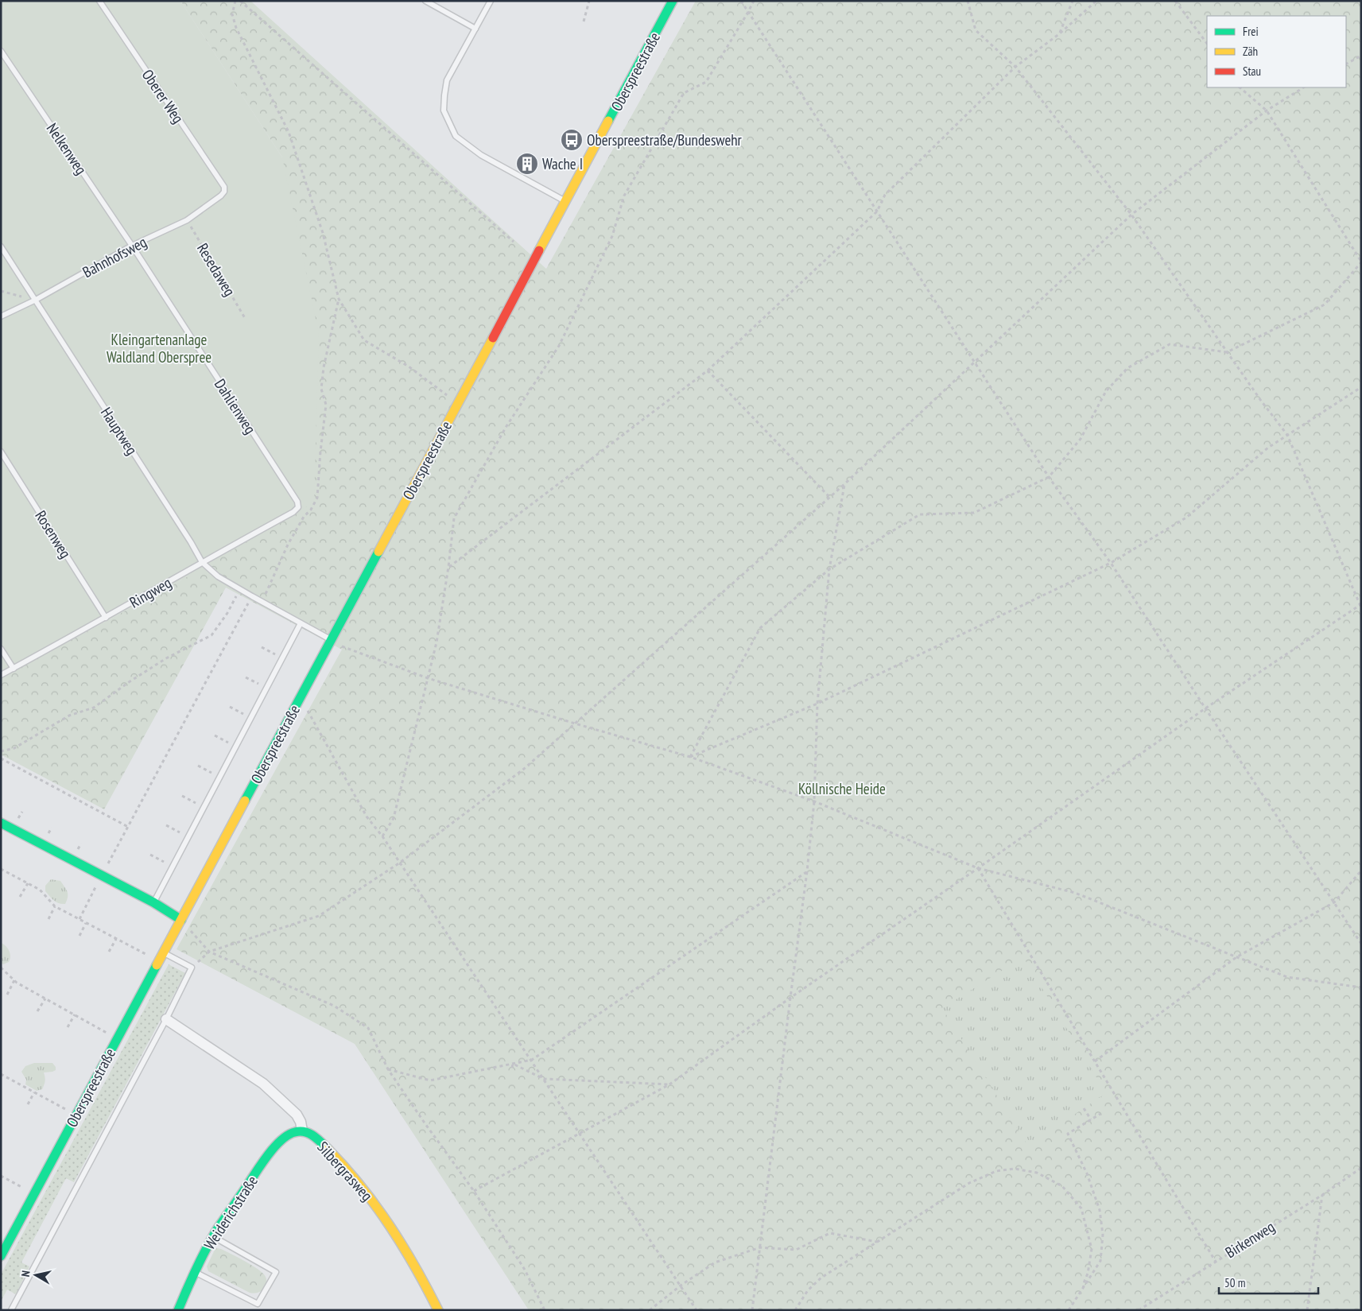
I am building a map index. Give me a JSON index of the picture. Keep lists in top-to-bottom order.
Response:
{
  "streets": {
    "main road": ["Oberspreestraße", "Silbergrasweg", "Weiderichstraße"],
    "lane": [
      "Oberer Weg",
      "Nelkenweg",
      "Bahnhofsweg",
      "Dahlienweg",
      "Hauptweg",
      "Rosenweg",
      "Ringweg"
    ],
    "path": ["Resedaweg", "Birkenweg"]
  },
  "crossings": [
    ["Oberspreestraße", "Hauptweg"],
    ["Oberer Weg", "Bahnhofsweg"],
    ["Nelkenweg", "Bahnhofsweg"],
    ["Nelkenweg", "Dahlienweg"],
    ["Bahnhofsweg", "Resedaweg"],
    ["Bahnhofsweg", "Dahlienweg"],
    ["Bahnhofsweg", "Hauptweg"],
    ["Dahlienweg", "Ringweg"],
    ["Hauptweg", "Ringweg"],
    ["Rosenweg", "Ringweg"],
    ["Silbergrasweg", "Weiderichstraße"]
  ],
  "parks": ["Kleingartenanlage Waldland Oberspree", "Köllnische Heide"],
  "places": {
    "bus stop": ["Oberspreestraße/Bundeswehr"],
    "building": ["Wache I"]
  },
  "legend": ["Frei", "Zäh", "Stau"],
  "scale_bar": "50 m",
  "north": "left"
}
